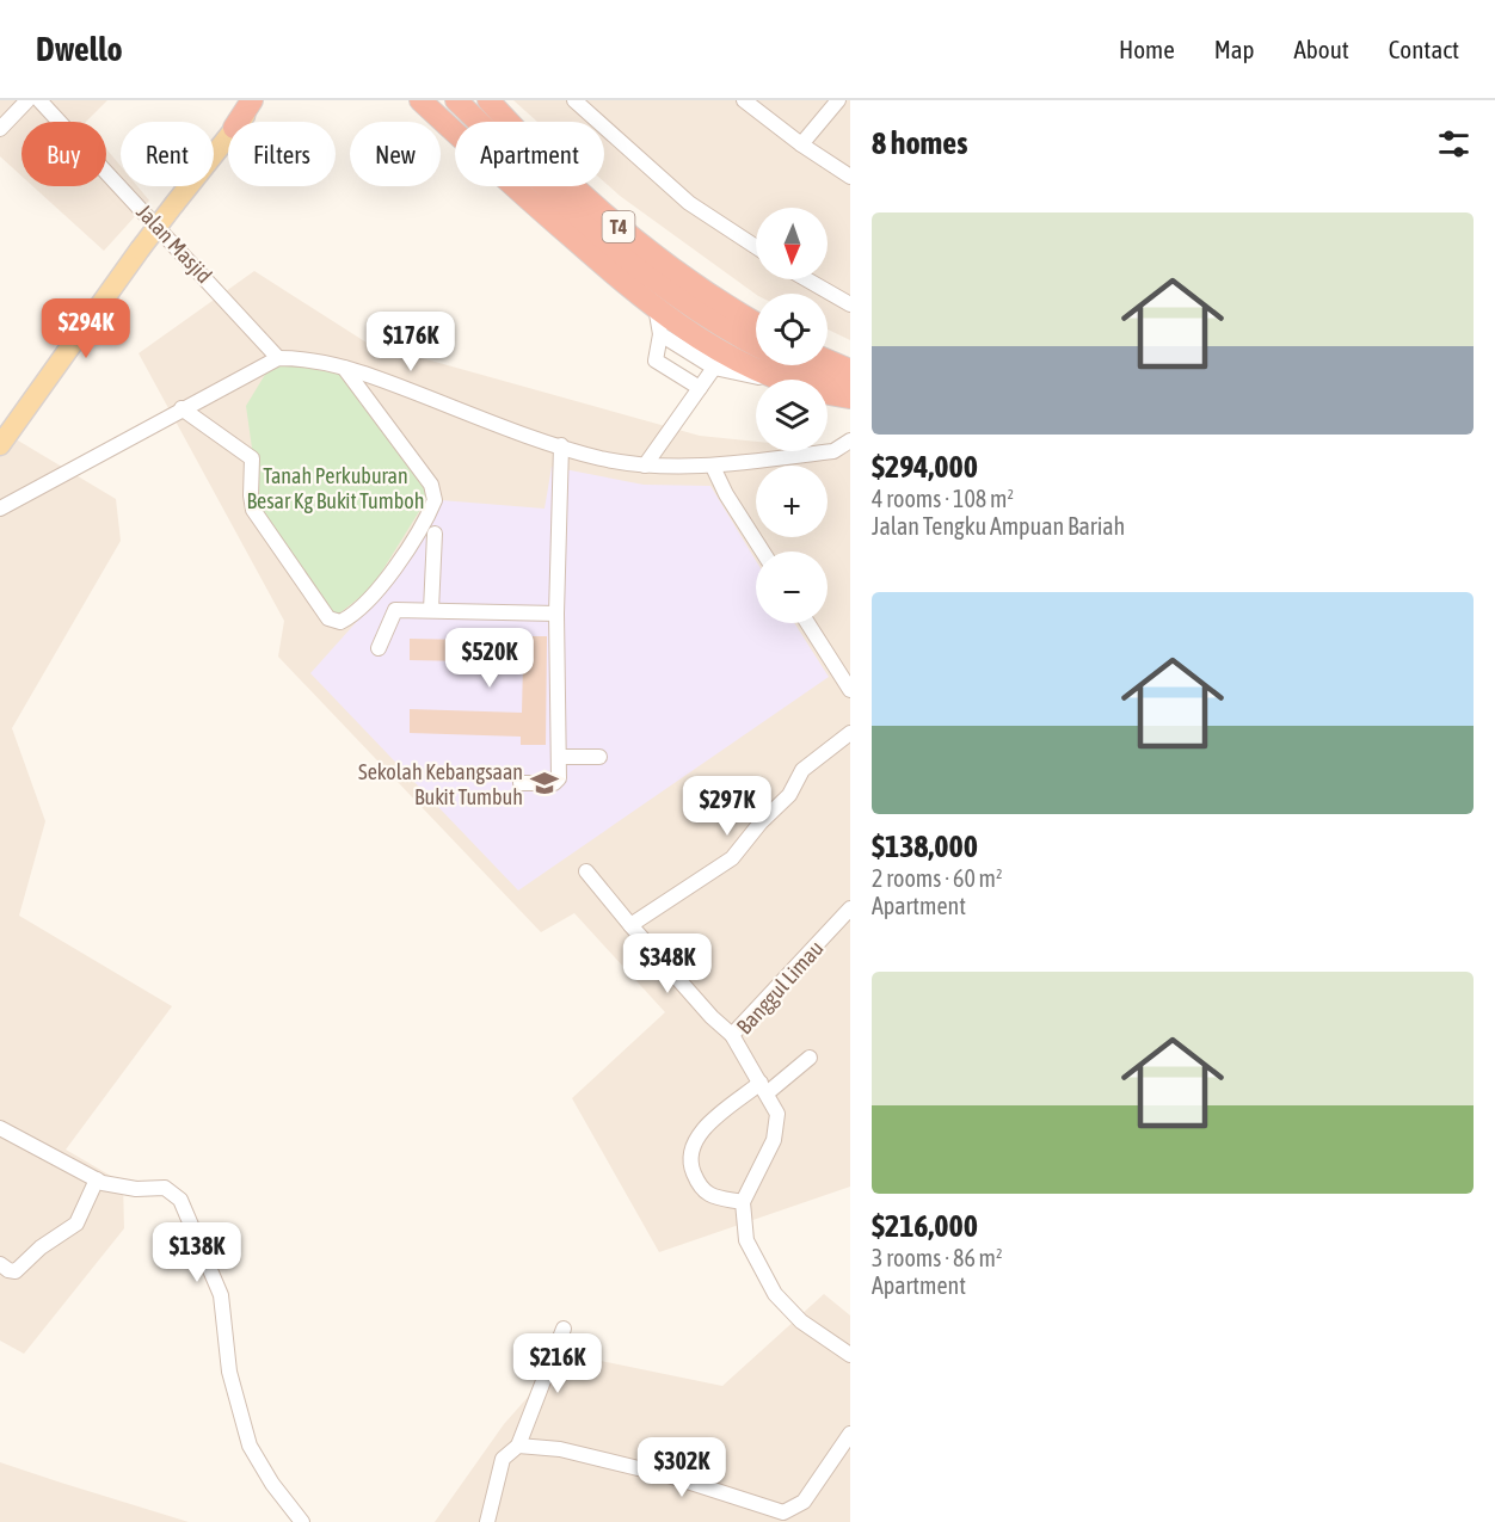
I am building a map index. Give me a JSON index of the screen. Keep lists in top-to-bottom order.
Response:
{
  "streets": {
    "highway": ["T4"],
    "street": ["Jalan Masjid", "Banggul Limau"]
  },
  "parks": ["Tanah Perkuburan Besar Kg Bukit Tumboh"],
  "places": {
    "school or university": ["Sekolah Kebangsaan Bukit Tumbuh"]
  },
  "north": "bottom",
  "page": {
    "header": "Dwello",
    "nav": [
      "Home",
      "Map",
      "About",
      "Contact"
    ],
    "heading": "8 homes",
    "chip": [
      "Buy",
      "Rent",
      "Filters",
      "New",
      "Apartment"
    ],
    "list": [
      {
        "name": "$294,000",
        "note": "4 rooms · 108 m² · Jalan Tengku Ampuan Bariah"
      },
      {
        "name": "$138,000",
        "note": "2 rooms · 60 m² · Apartment"
      },
      {
        "name": "$216,000",
        "note": "3 rooms · 86 m² · Apartment"
      }
    ],
    "map_buttons": ["+", "−"],
    "price": [
      "$294K",
      "$176K",
      "$520K",
      "$297K",
      "$348K",
      "$138K",
      "$216K",
      "$302K"
    ]
  }
}
